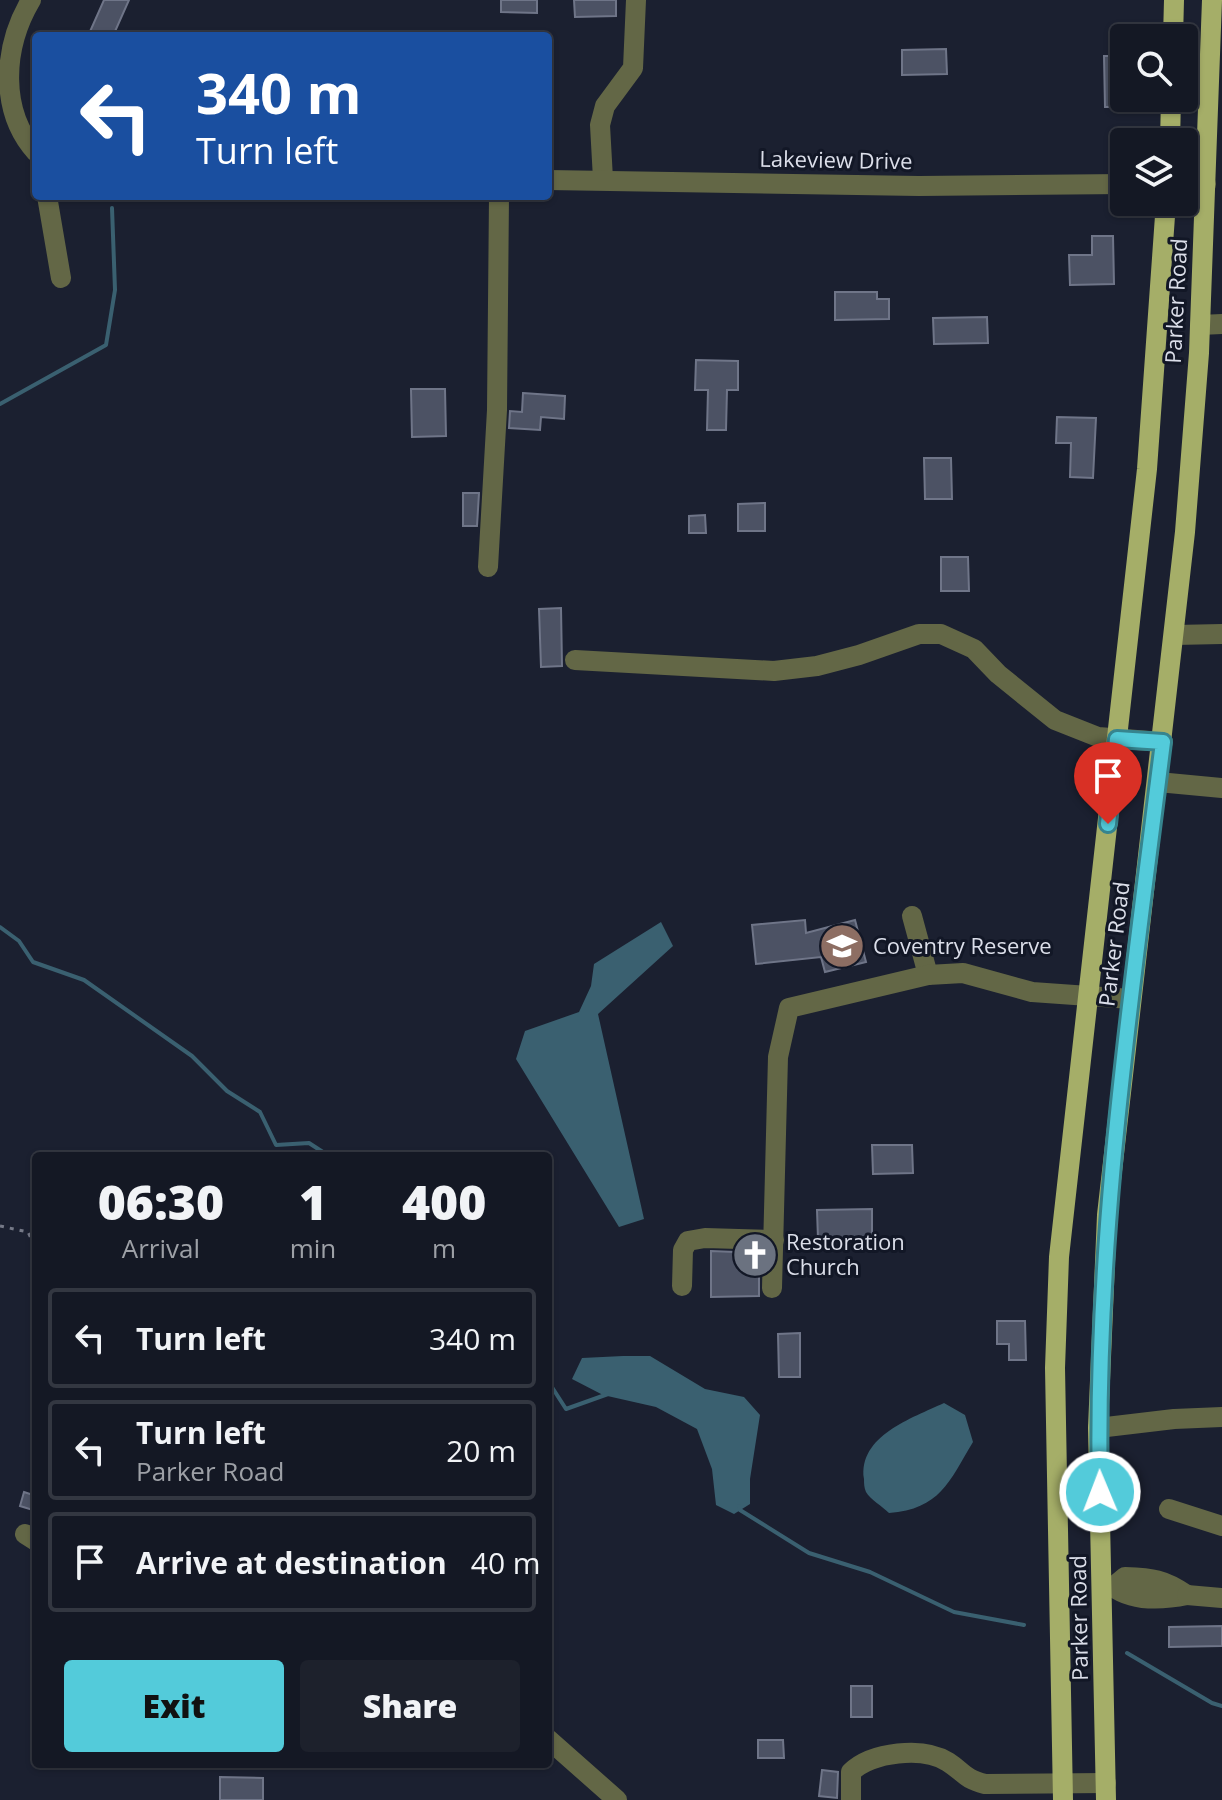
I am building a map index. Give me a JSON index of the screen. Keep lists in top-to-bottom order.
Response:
{
  "streets": {
    "main road": ["Parker Road"],
    "street": ["Lakeview Drive"]
  },
  "places": {
    "school or university": ["Coventry Reserve"],
    "church": ["Restoration Church"]
  },
  "page": {
    "turn": ["340 m", "Turn left"],
    "eta": [
      "06:30",
      "Arrival",
      "1",
      "min",
      "400",
      "m"
    ],
    "list": [
      {
        "name": "Turn left",
        "value": "340 m"
      },
      {
        "name": "Turn left",
        "note": "Parker Road",
        "value": "20 m"
      },
      {
        "name": "Arrive at destination",
        "value": "40 m"
      }
    ],
    "buttons": ["Exit", "Share"]
  }
}
